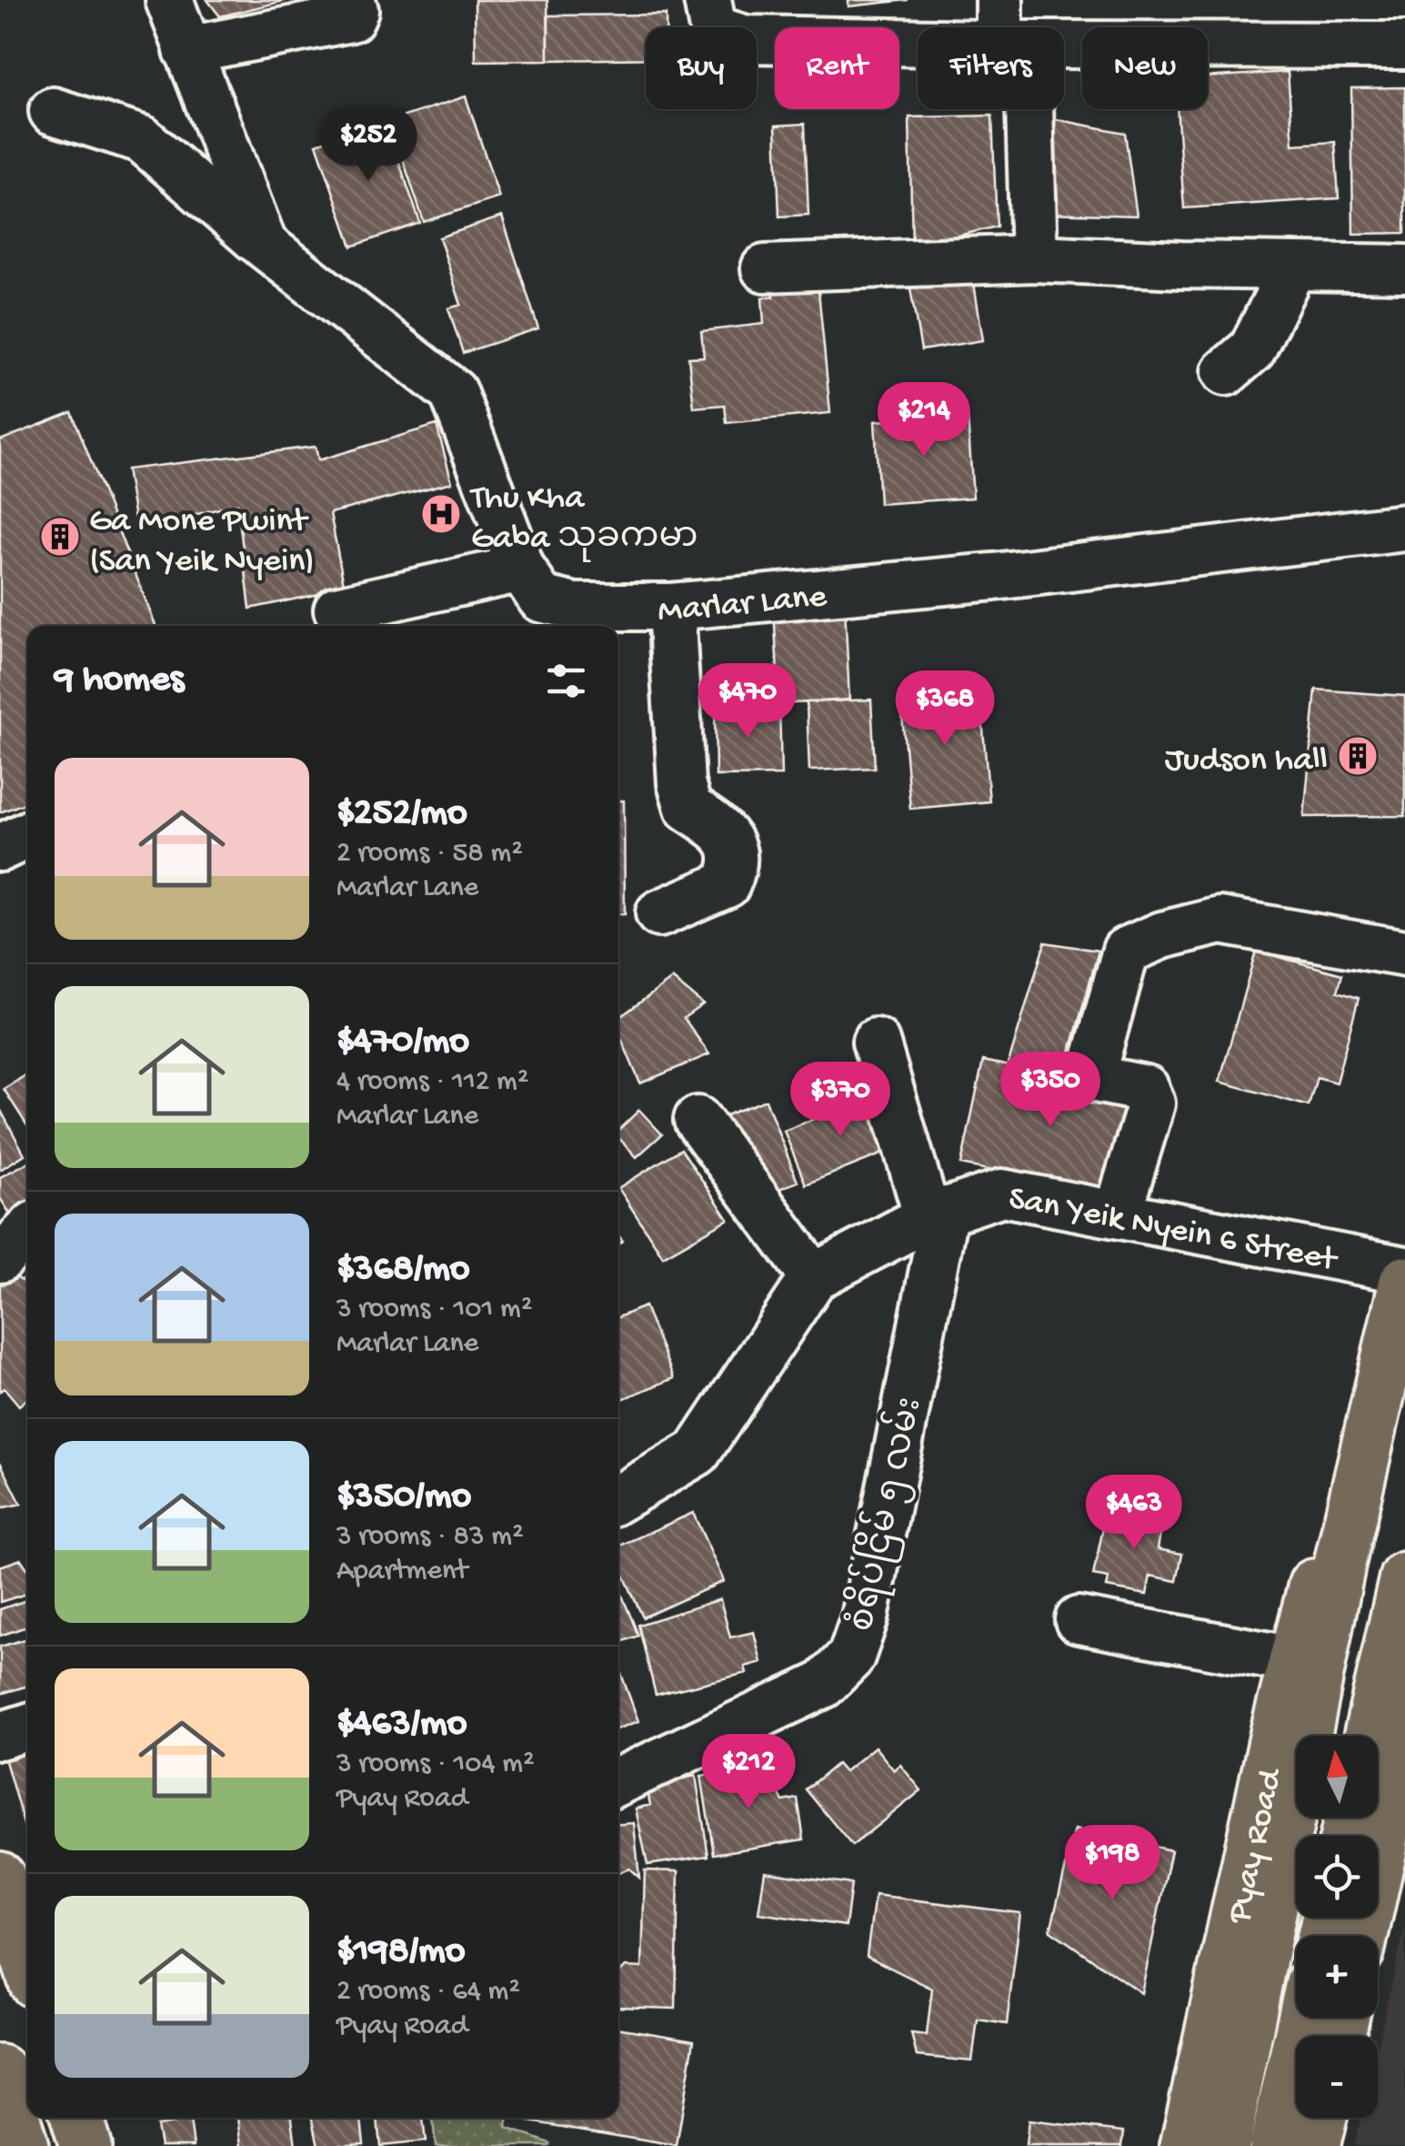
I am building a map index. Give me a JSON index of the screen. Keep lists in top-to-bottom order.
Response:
{
  "streets": {
    "main road": ["Pyay Road"],
    "street": ["Marlar Lane", "San Yeik Nyein 6 Street", "စံရိပ်ငြိမ် ၅ လမ်း"]
  },
  "crossings": [
    ["San Yeik Nyein 6 Street", "စံရိပ်ငြိမ် ၅ လမ်း"]
  ],
  "places": {
    "hospital": ["Thu Kha Gaba သုခကမာ"],
    "building": ["Ga Mone Pwint (San Yeik Nyein)", "Judson hall"]
  },
  "north": "top",
  "page": {
    "chip": [
      "Buy",
      "Rent",
      "Filters",
      "New"
    ],
    "price": [
      "$252",
      "$214",
      "$470",
      "$368",
      "$350",
      "$370",
      "$463",
      "$212",
      "$198"
    ],
    "heading": "9 homes",
    "list": [
      {
        "name": "$252/mo",
        "note": "2 rooms · 58 m² · Marlar Lane"
      },
      {
        "name": "$470/mo",
        "note": "4 rooms · 112 m² · Marlar Lane"
      },
      {
        "name": "$368/mo",
        "note": "3 rooms · 101 m² · Marlar Lane"
      },
      {
        "name": "$350/mo",
        "note": "3 rooms · 83 m² · Apartment"
      },
      {
        "name": "$463/mo",
        "note": "3 rooms · 104 m² · Pyay Road"
      },
      {
        "name": "$198/mo",
        "note": "2 rooms · 64 m² · Pyay Road"
      }
    ],
    "map_buttons": ["+", "−"]
  }
}
